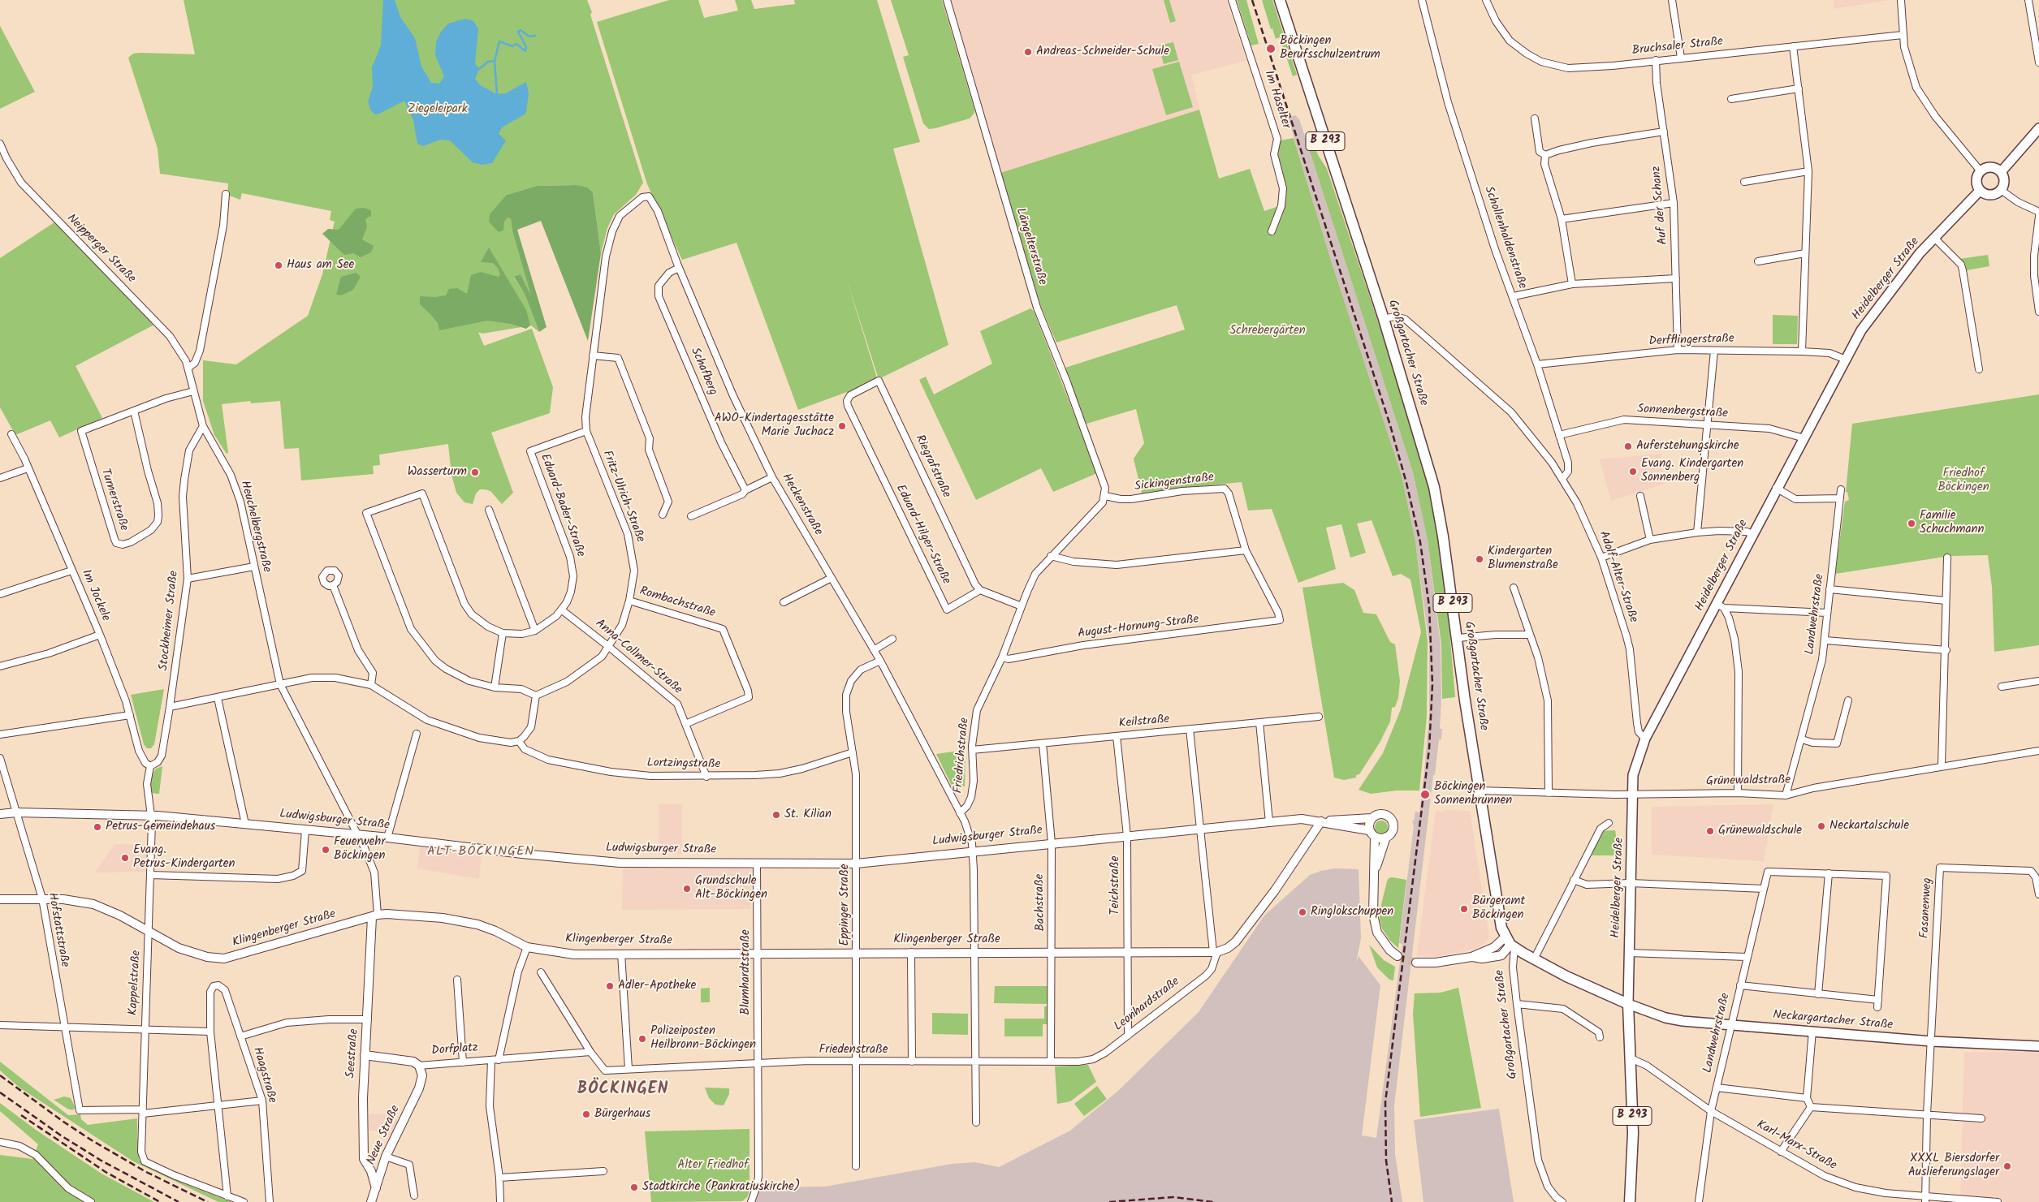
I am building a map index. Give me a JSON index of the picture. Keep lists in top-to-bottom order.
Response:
{
  "streets": {
    "main road": [
      "B 293",
      "Heidelberger Straße",
      "Großgartacher Straße",
      "Neckargartacher Straße"
    ],
    "street": [
      "Bruchsaler Straße",
      "Im Haselter",
      "Auf der Schanz",
      "Schollenhaldenstraße",
      "Längelterstraße",
      "Neipperger Straße",
      "Derfflingerstraße",
      "Schafberg",
      "Sonnenbergstraße",
      "Riegrafstraße",
      "Sickingenstraße",
      "Fritz-Ulrich-Straße",
      "Turnerstraße",
      "Heckenstraße",
      "Eduard-Bader-Straße",
      "Heuchelbergstraße",
      "Eduard-Hilger-Straße",
      "Adolf-Alter-Straße",
      "Im Jockele",
      "Rombachstraße",
      "Landwehrstraße",
      "Stockheimer Straße",
      "August-Hornung-Straße",
      "Anna-Collmer-Straße",
      "Keilstraße",
      "Friedrichstraße",
      "Lortzingstraße",
      "Grünewaldstraße",
      "Ludwigsburger Straße",
      "Teichstraße",
      "Bachstraße",
      "Eppinger Straße",
      "Fasanenweg",
      "Klingenberger Straße",
      "Hofstattstraße",
      "Blumhardtstraße",
      "Kappelstraße",
      "Leonhardstraße",
      "Dorfplatz",
      "Friedenstraße",
      "Seestraße",
      "Haagstraße",
      "Neue Straße",
      "Karl-Marx-Straße"
    ]
  },
  "crossings": [
    ["Bruchsaler Straße", "Auf der Schanz"],
    ["B 293", "Heidelberger Straße"],
    ["B 293", "Neckargartacher Straße"],
    ["B 293", "Karl-Marx-Straße"],
    ["Auf der Schanz", "Derfflingerstraße"],
    ["Schollenhaldenstraße", "Derfflingerstraße"],
    ["Schollenhaldenstraße", "Sonnenbergstraße"],
    ["Schollenhaldenstraße", "Adolf-Alter-Straße"],
    ["Längelterstraße", "Sickingenstraße"],
    ["Längelterstraße", "Friedrichstraße"],
    ["Neipperger Straße", "Heuchelbergstraße"],
    ["Heidelberger Straße", "Derfflingerstraße"],
    ["Heidelberger Straße", "Sonnenbergstraße"],
    ["Heidelberger Straße", "Adolf-Alter-Straße"],
    ["Heidelberger Straße", "Grünewaldstraße"],
    ["Heidelberger Straße", "Neckargartacher Straße"],
    ["Großgartacher Straße", "Adolf-Alter-Straße"],
    ["Großgartacher Straße", "Grünewaldstraße"],
    ["Schafberg", "Heckenstraße"],
    ["Riegrafstraße", "Eduard-Hilger-Straße"],
    ["Sickingenstraße", "August-Hornung-Straße"],
    ["Sickingenstraße", "Friedrichstraße"],
    ["Fritz-Ulrich-Straße", "Heckenstraße"],
    ["Fritz-Ulrich-Straße", "Eduard-Bader-Straße"],
    ["Fritz-Ulrich-Straße", "Rombachstraße"],
    ["Fritz-Ulrich-Straße", "Anna-Collmer-Straße"],
    ["Turnerstraße", "Heuchelbergstraße"],
    ["Heckenstraße", "Friedrichstraße"],
    ["Heckenstraße", "Eppinger Straße"],
    ["Eduard-Bader-Straße", "Anna-Collmer-Straße"],
    ["Heuchelbergstraße", "Stockheimer Straße"],
    ["Heuchelbergstraße", "Ludwigsburger Straße"],
    ["Heuchelbergstraße", "Klingenberger Straße"],
    ["Heuchelbergstraße", "Seestraße"],
    ["Im Jockele", "Stockheimer Straße"],
    ["Rombachstraße", "Anna-Collmer-Straße"],
    ["Landwehrstraße", "Grünewaldstraße"],
    ["Landwehrstraße", "Neckargartacher Straße"],
    ["Landwehrstraße", "Karl-Marx-Straße"],
    ["August-Hornung-Straße", "Friedrichstraße"],
    ["Anna-Collmer-Straße", "Lortzingstraße"],
    ["Keilstraße", "Friedrichstraße"],
    ["Keilstraße", "Teichstraße"],
    ["Keilstraße", "Bachstraße"],
    ["Lortzingstraße", "Eppinger Straße"],
    ["Ludwigsburger Straße", "Teichstraße"],
    ["Ludwigsburger Straße", "Bachstraße"],
    ["Ludwigsburger Straße", "Eppinger Straße"],
    ["Ludwigsburger Straße", "Hofstattstraße"],
    ["Ludwigsburger Straße", "Blumhardtstraße"],
    ["Ludwigsburger Straße", "Kappelstraße"],
    ["Teichstraße", "Klingenberger Straße"],
    ["Teichstraße", "Leonhardstraße"],
    ["Bachstraße", "Klingenberger Straße"],
    ["Bachstraße", "Friedenstraße"],
    ["Eppinger Straße", "Klingenberger Straße"],
    ["Eppinger Straße", "Friedenstraße"],
    ["Fasanenweg", "Neckargartacher Straße"],
    ["Klingenberger Straße", "Hofstattstraße"],
    ["Klingenberger Straße", "Blumhardtstraße"],
    ["Klingenberger Straße", "Kappelstraße"],
    ["Klingenberger Straße", "Leonhardstraße"],
    ["Klingenberger Straße", "Seestraße"],
    ["Hofstattstraße", "Kappelstraße"],
    ["Blumhardtstraße", "Friedenstraße"],
    ["Leonhardstraße", "Friedenstraße"],
    ["Dorfplatz", "Friedenstraße"],
    ["Dorfplatz", "Seestraße"],
    ["Dorfplatz", "Neue Straße"],
    ["Seestraße", "Neue Straße"]
  ],
  "districts": ["ALT-BÖCKINGEN", "BÖCKINGEN"],
  "parks": [
    "Ziegeleipark",
    "Schrebergärten",
    "Friedhof Böckingen",
    "Alter Friedhof"
  ],
  "places": [
    "Böckingen Berufsschulzentrum",
    "Andreas-Schneider-Schule",
    "Haus am See",
    "AWO-Kindertagesstätte Marie Juchacz",
    "Auferstehungskirche",
    "Evang. Kindergarten Sonnenberg",
    "Wasserturm",
    "Familie Schuchmann",
    "Kindergarten Blumenstraße",
    "Böckingen Sonnenbrunnen",
    "St. Kilian",
    "Neckartalschule",
    "Petrus-Gemeindehaus",
    "Grünewaldschule",
    "Feuerwehr Böckingen",
    "Evang. Petrus-Kindergarten",
    "Grundschule Alt-Böckingen",
    "Bürgeramt Böckingen",
    "Ringlokschuppen",
    "Adler-Apotheke",
    "Polizeiposten Heilbronn-Böckingen",
    "Bürgerhaus",
    "XXXL Biersdorfer Auslieferungslager",
    "Stadtkirche (Pankratiuskirche)"
  ]
}
